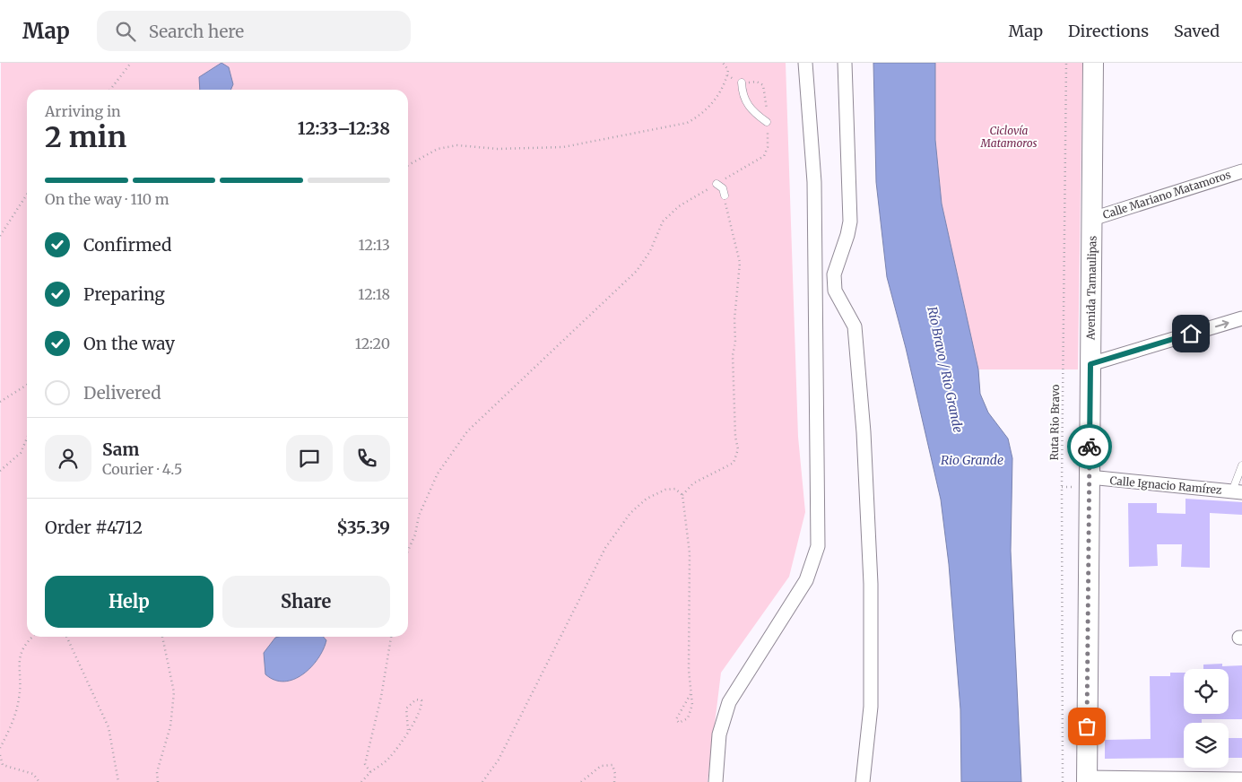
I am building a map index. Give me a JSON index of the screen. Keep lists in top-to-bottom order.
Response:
{
  "streets": {
    "street": ["Calle Mariano Matamoros", "Avenida Tamaulipas", "Calle Ignacio Ramírez"],
    "path": ["Ruta Rio Bravo"]
  },
  "crossings": [
    ["Calle Mariano Matamoros", "Avenida Tamaulipas"],
    ["Avenida Tamaulipas", "Calle Ignacio Ramírez"]
  ],
  "water": ["Río Bravo / Rio Grande", "Rio Grande"],
  "parks": ["Ciclovía Matamoros"],
  "page": {
    "header": "Map",
    "search": "Search here",
    "nav": ["Map", "Directions", "Saved"],
    "heading": ["2 min", "Arriving in", "12:33–12:38"],
    "panel": [
      "Sam",
      "Courier · 4.5",
      "Order #4712",
      "$35.39"
    ],
    "bar": "On the way · 110 m",
    "list": [
      ["Confirmed", "12:13"],
      ["Preparing", "12:18"],
      ["On the way", "12:20"],
      "Delivered"
    ],
    "buttons": ["Help", "Share"]
  }
}
